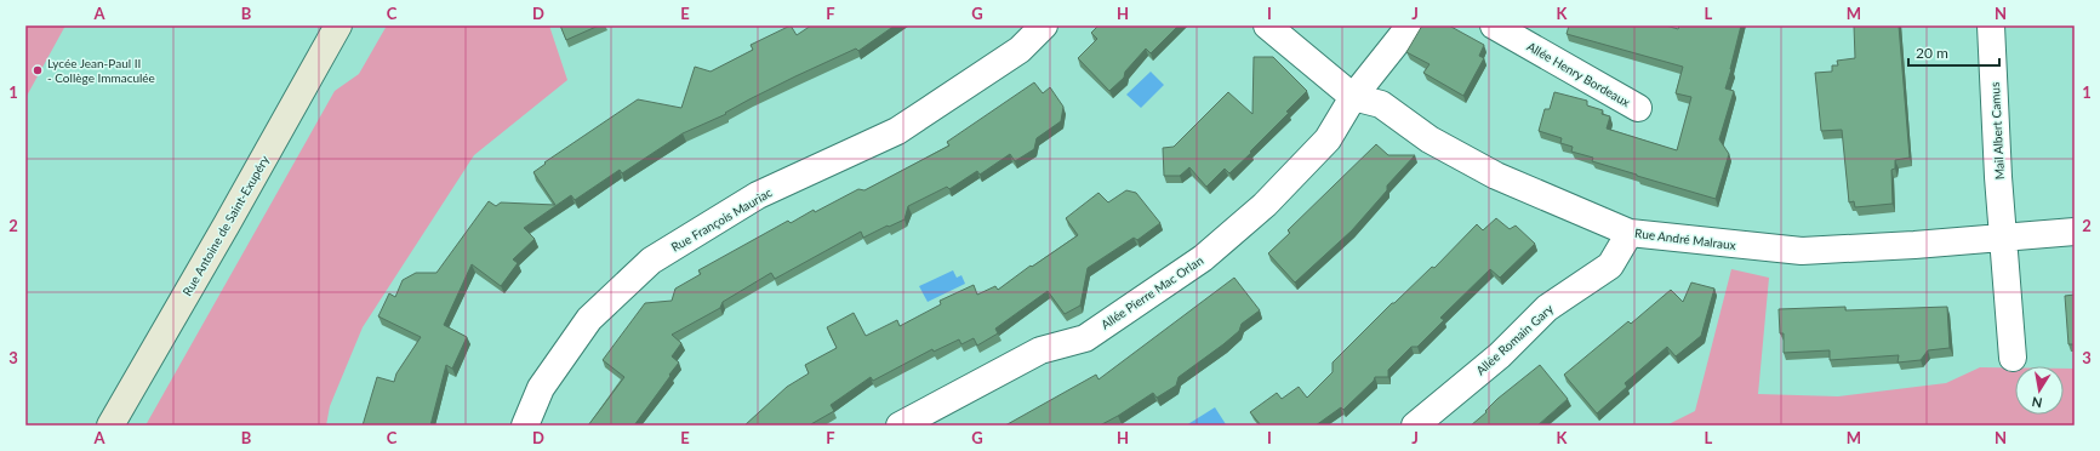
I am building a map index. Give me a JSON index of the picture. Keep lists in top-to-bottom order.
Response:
{
  "streets": {
    "street": [
      "Allée Henry Bordeaux",
      "Mail Albert Camus",
      "Rue François Mauriac",
      "Rue Antoine de Saint-Exupéry",
      "Rue André Malraux",
      "Allée Pierre Mac Orlan",
      "Allée Romain Gary"
    ]
  },
  "crossings": [
    ["Mail Albert Camus", "Rue André Malraux"],
    ["Rue André Malraux", "Allée Pierre Mac Orlan"],
    ["Rue André Malraux", "Allée Romain Gary"]
  ],
  "places": ["Lycée Jean-Paul II - Collège Immaculée"],
  "scale_bar": "20 m",
  "north": "bottom",
  "grid": {
    "columns": [
      "A",
      "B",
      "C",
      "D",
      "E",
      "F",
      "G",
      "H",
      "I",
      "J",
      "K",
      "L",
      "M",
      "N"
    ],
    "rows": ["1", "2", "3"]
  }
}
